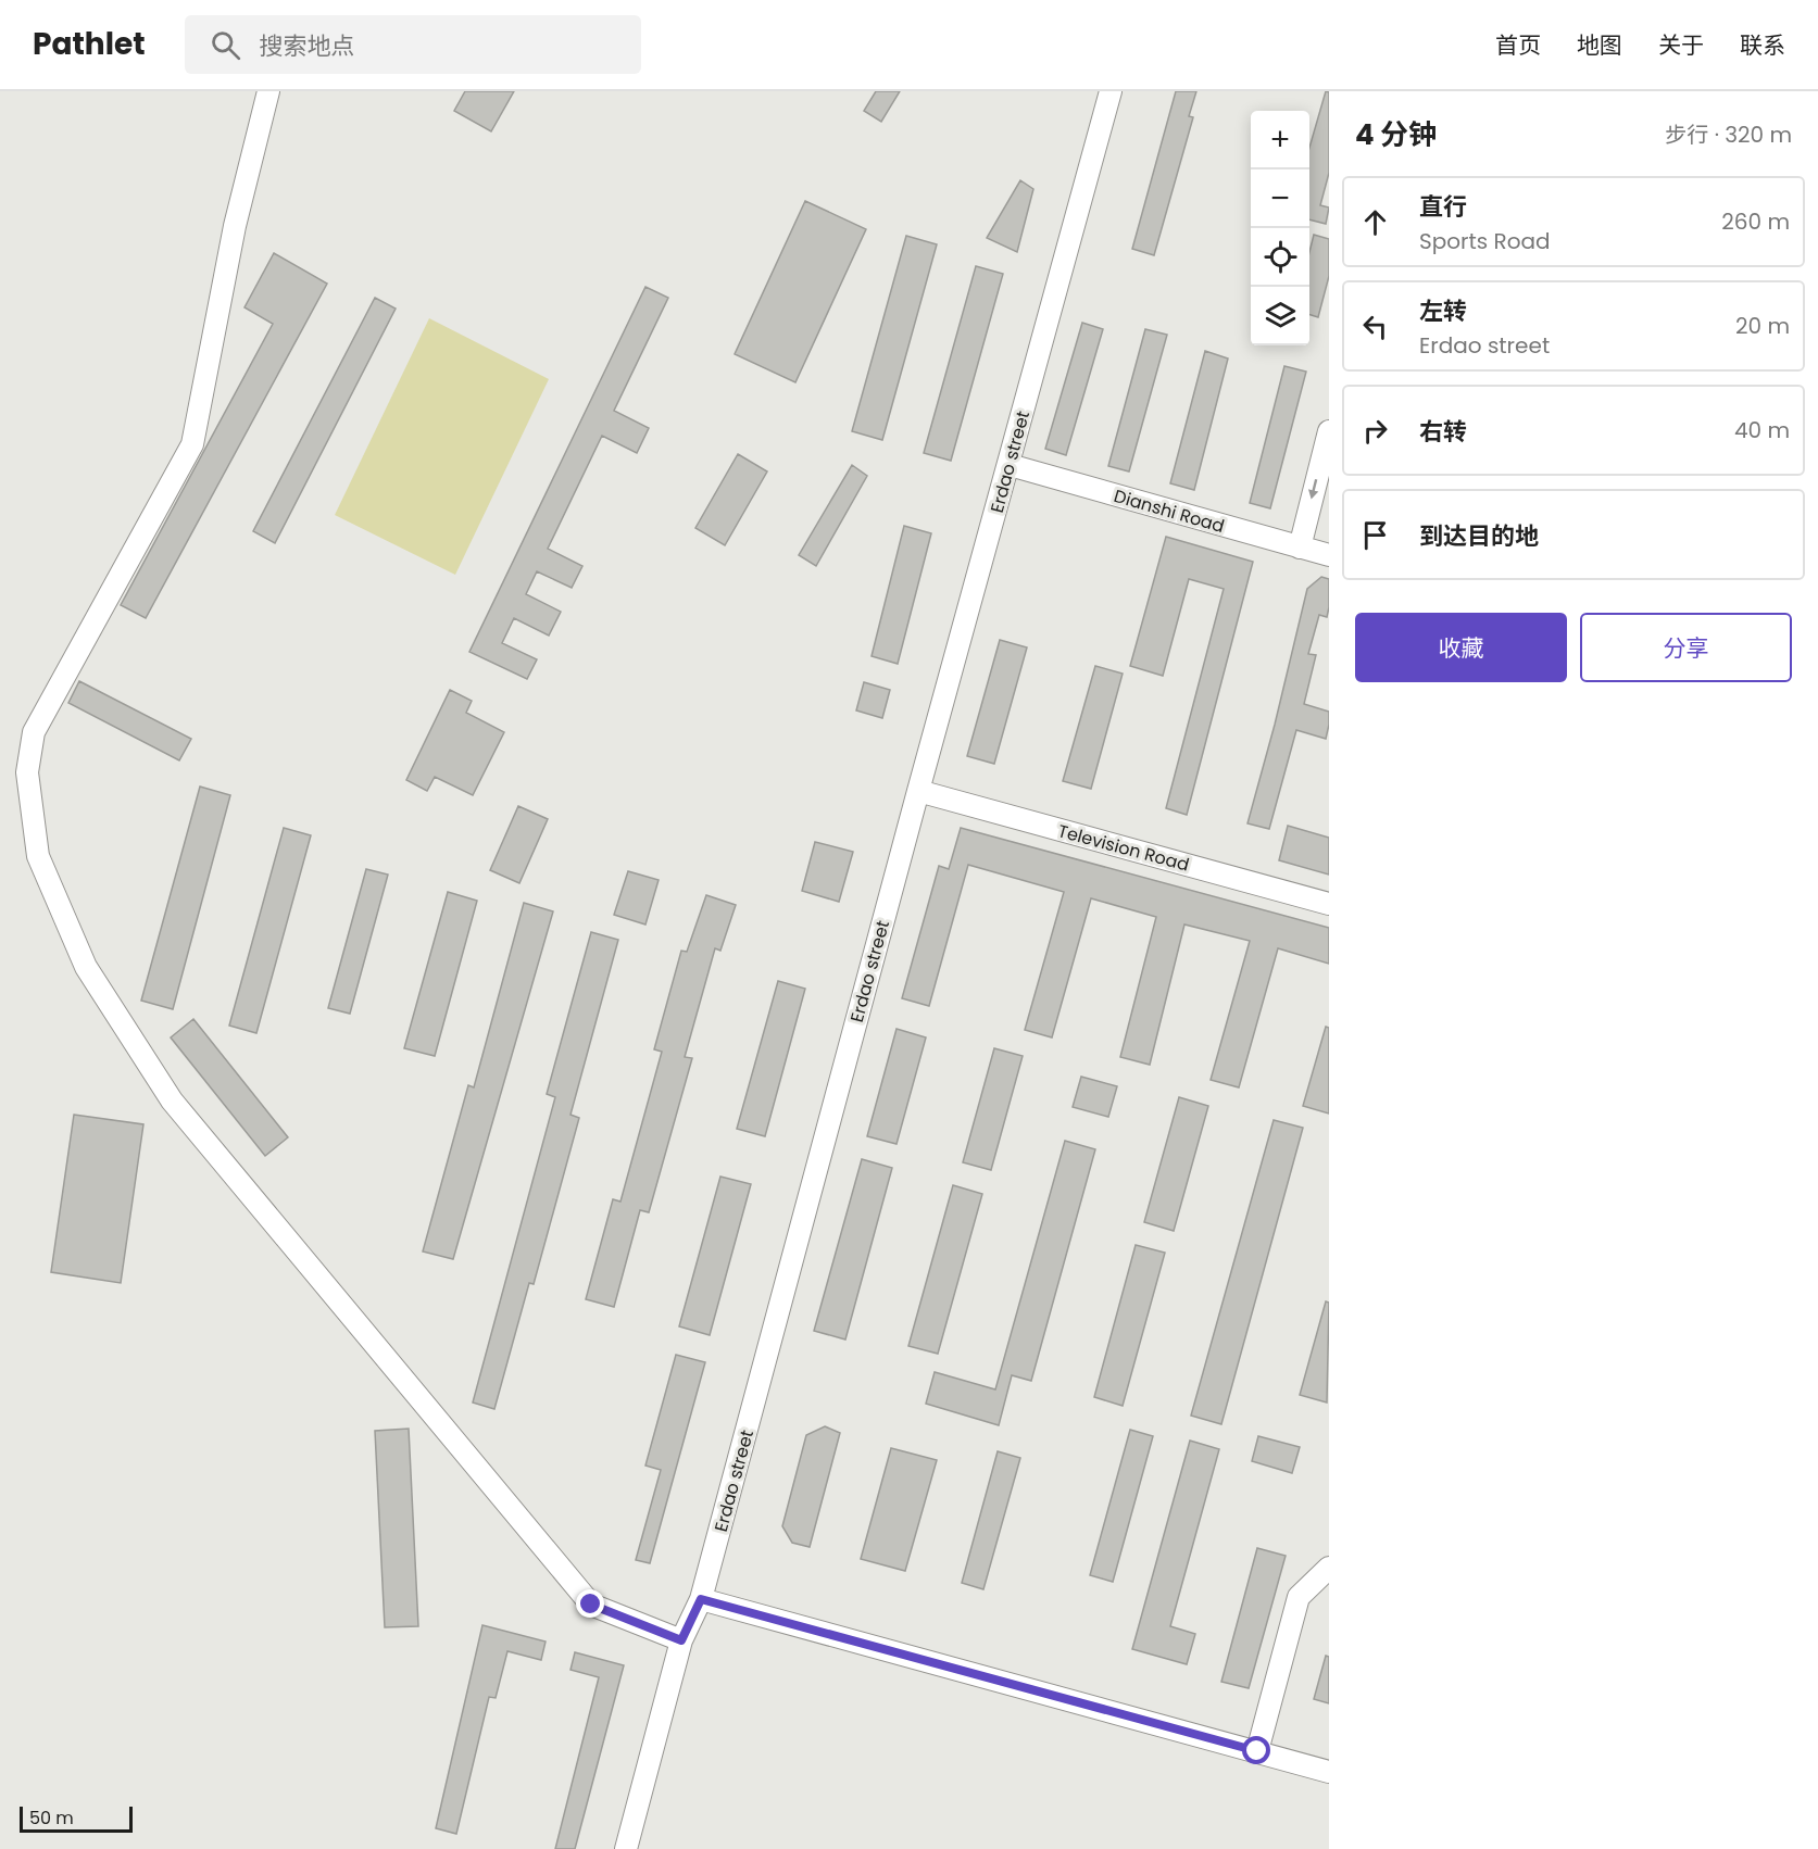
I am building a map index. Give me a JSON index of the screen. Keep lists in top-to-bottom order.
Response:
{
  "streets": {
    "street": ["Erdao street", "Dianshi Road", "Television Road"]
  },
  "crossings": [
    ["Erdao street", "Dianshi Road"],
    ["Erdao street", "Television Road"]
  ],
  "scale_bar": "50 m",
  "page": {
    "header": "Pathlet",
    "search": "搜索地点",
    "nav": [
      "首页",
      "地图",
      "关于",
      "联系"
    ],
    "heading": ["4 分钟", "步行 · 320 m"],
    "map_buttons": ["+", "−"],
    "list": [
      ["直行", "Sports Road", "260 m"],
      ["左转", "Erdao street", "20 m"],
      ["右转", "40 m"],
      "到达目的地"
    ],
    "buttons": ["收藏", "分享"],
    "scale": "50 m"
  }
}
